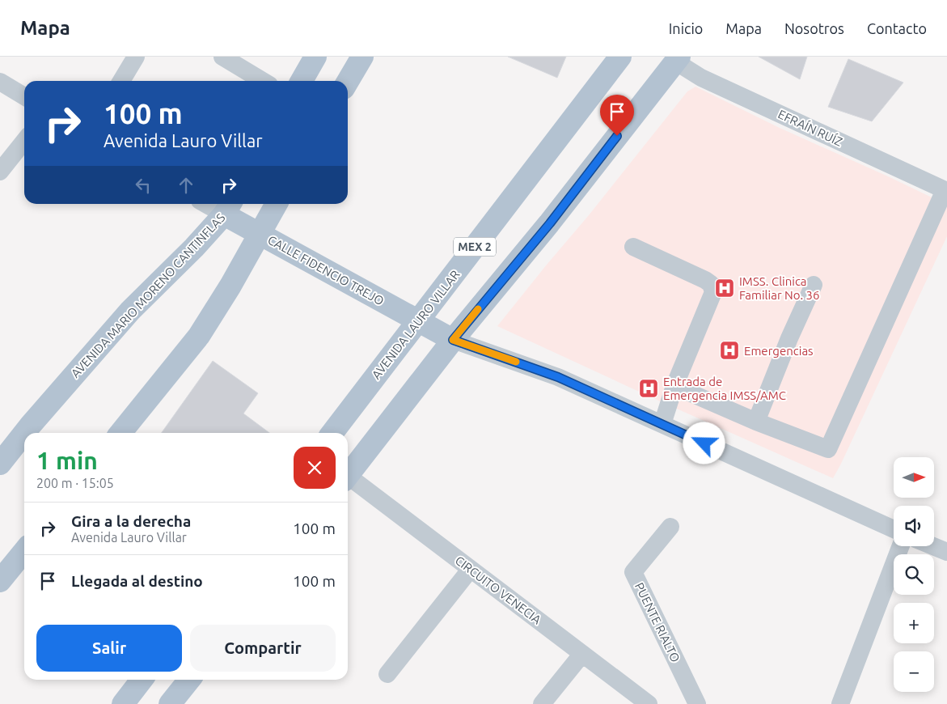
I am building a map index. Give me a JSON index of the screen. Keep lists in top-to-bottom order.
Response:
{
  "streets": {
    "main road": [
      "MEX 2",
      "CALLE FIDENCIO TREJO",
      "AVENIDA MARIO MORENO CANTINFLAS",
      "AVENIDA LAURO VILLAR"
    ],
    "street": ["EFRAÍN RUÍZ", "CIRCUITO VENECIA", "PUENTE RIALTO"]
  },
  "crossings": [
    ["CALLE FIDENCIO TREJO", "AVENIDA MARIO MORENO CANTINFLAS"],
    ["CALLE FIDENCIO TREJO", "AVENIDA LAURO VILLAR"]
  ],
  "places": {
    "hospital": ["IMSS. Clinica Familiar No. 36", "Emergencias", "Entrada de Emergencia IMSS/AMC"]
  },
  "north": "right",
  "page": {
    "header": "Mapa",
    "nav": [
      "Inicio",
      "Mapa",
      "Nosotros",
      "Contacto"
    ],
    "turn": ["100 m", "Avenida Lauro Villar"],
    "heading": ["1 min", "200 m · 15:05"],
    "map_buttons": ["+", "−"],
    "list": [
      {
        "name": "Gira a la derecha",
        "note": "Avenida Lauro Villar",
        "value": "100 m"
      },
      {
        "name": "Llegada al destino",
        "value": "100 m"
      }
    ],
    "buttons": ["Salir", "Compartir"]
  }
}
